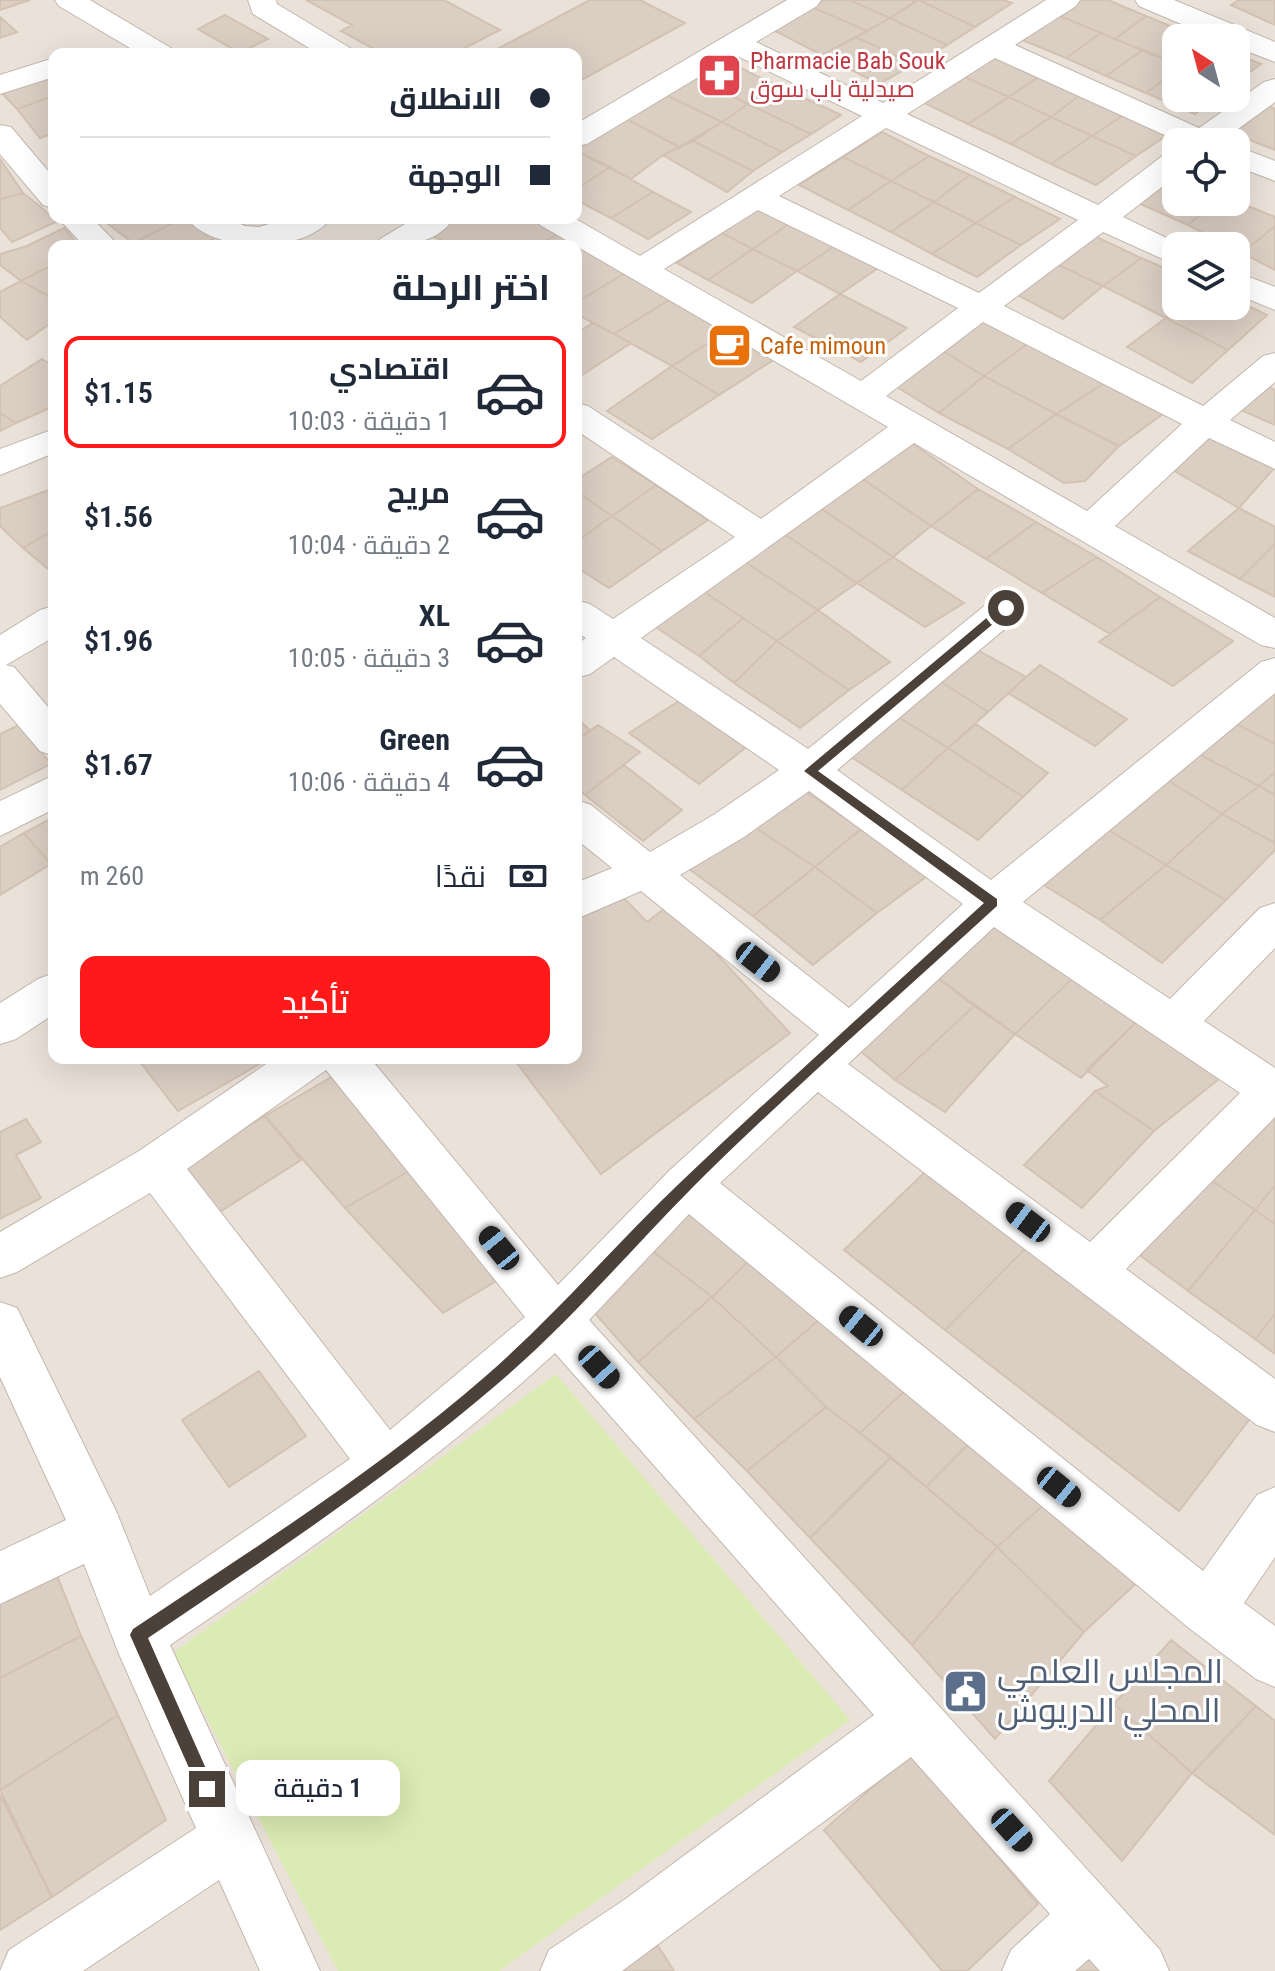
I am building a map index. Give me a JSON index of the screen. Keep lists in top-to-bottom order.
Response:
{
  "places": {
    "pharmacy": ["Pharmacie Bab Souk صيدلية باب سوق"],
    "cafe": ["Cafe mimoun"],
    "public building": ["المجلس العلمي المحلي الدريوش"]
  },
  "north": "top left",
  "page": {
    "banner": ["الانطلاق", "الوجهة"],
    "heading": "اختر الرحلة",
    "list": [
      {
        "name": "اقتصادي",
        "note": "1 دقيقة · 10:03",
        "value": "$1.15"
      },
      {
        "name": "مريح",
        "note": "2 دقيقة · 10:04",
        "value": "$1.56"
      },
      {
        "name": "XL",
        "note": "3 دقيقة · 10:05",
        "value": "$1.96"
      },
      {
        "name": "Green",
        "note": "4 دقيقة · 10:06",
        "value": "$1.67"
      }
    ],
    "pay": ["نقدًا", "260 m"],
    "buttons": "تأكيد",
    "bubble": "1 دقيقة"
  }
}
